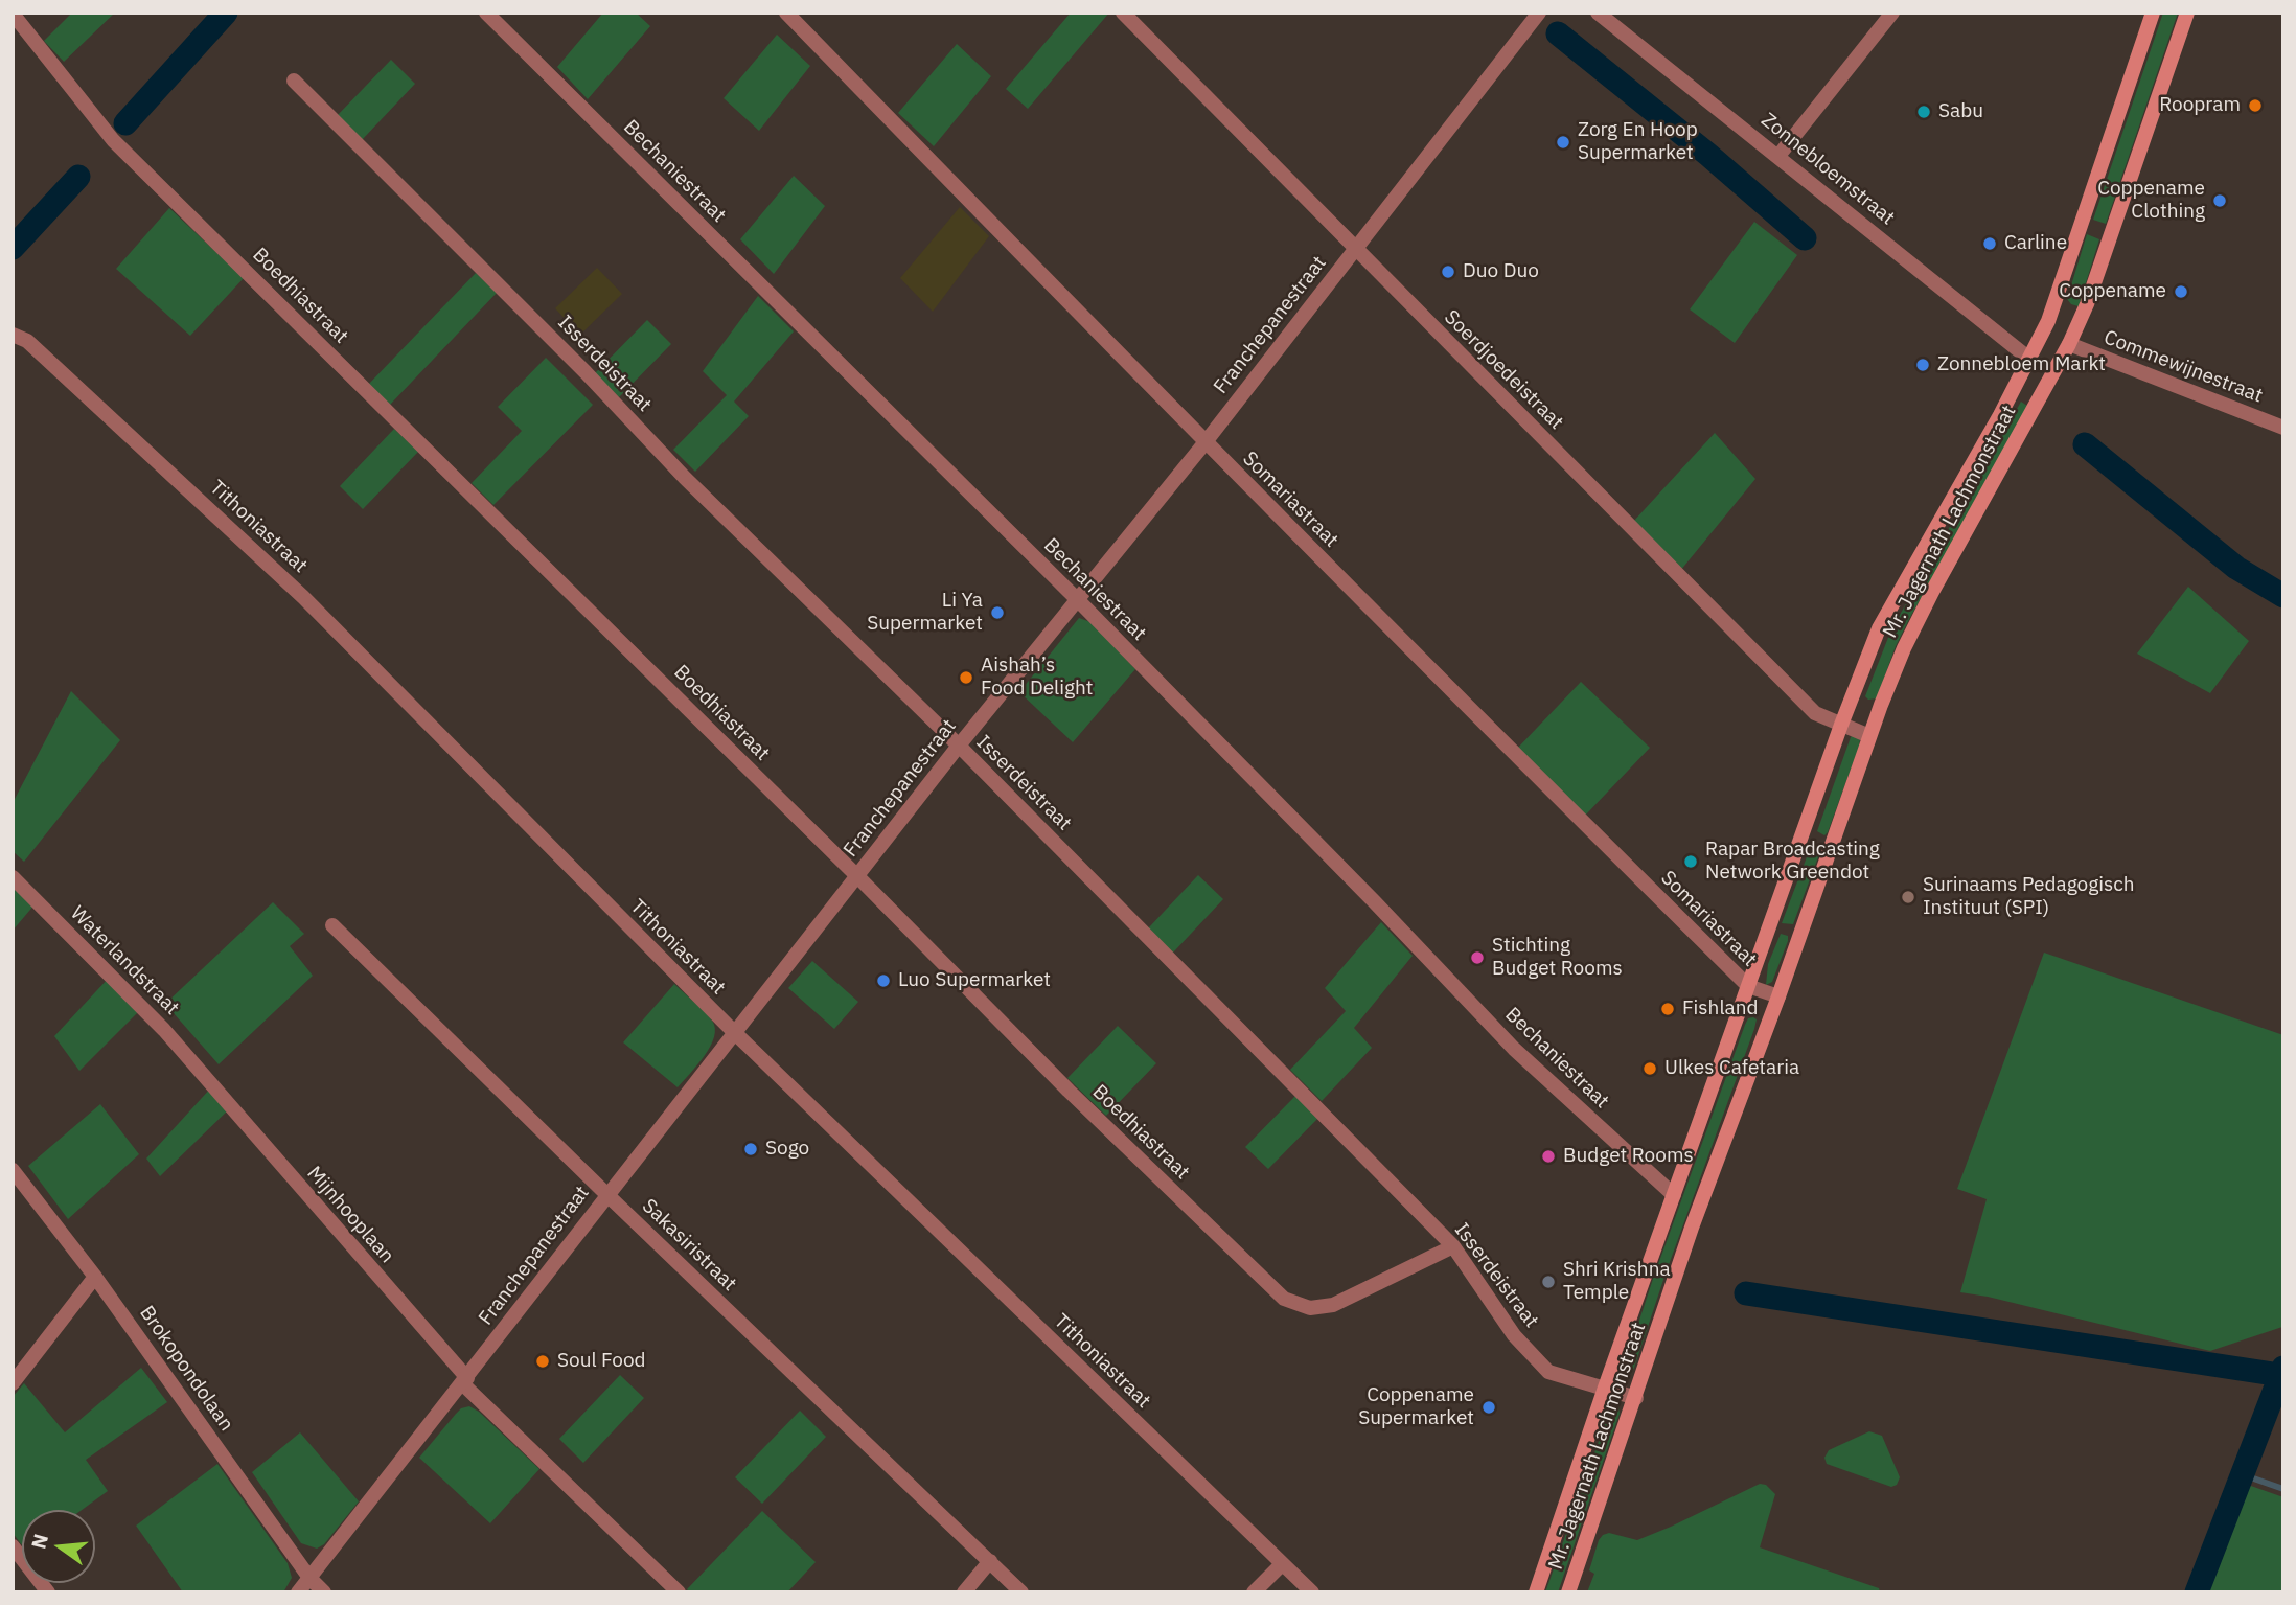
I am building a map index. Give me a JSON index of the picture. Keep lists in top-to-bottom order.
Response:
{
  "streets": {
    "main road": ["Mr. Jagernath Lachmonstraat"],
    "street": [
      "Zonnebloemstraat",
      "Bechaniestraat",
      "Boedhiastraat",
      "Franchepanestraat",
      "Isserdeistraat",
      "Commewijnestraat",
      "Soerdjoedeistraat",
      "Somariastraat",
      "Tithoniastraat",
      "Waterlandstraat",
      "Mijnhooplaan",
      "Sakasiristraat",
      "Brokopondolaan"
    ]
  },
  "crossings": [
    ["Zonnebloemstraat", "Mr. Jagernath Lachmonstraat"],
    ["Bechaniestraat", "Franchepanestraat"],
    ["Bechaniestraat", "Mr. Jagernath Lachmonstraat"],
    ["Boedhiastraat", "Franchepanestraat"],
    ["Boedhiastraat", "Isserdeistraat"],
    ["Franchepanestraat", "Isserdeistraat"],
    ["Franchepanestraat", "Soerdjoedeistraat"],
    ["Franchepanestraat", "Somariastraat"],
    ["Franchepanestraat", "Tithoniastraat"],
    ["Franchepanestraat", "Mijnhooplaan"],
    ["Franchepanestraat", "Sakasiristraat"],
    ["Franchepanestraat", "Brokopondolaan"],
    ["Isserdeistraat", "Mr. Jagernath Lachmonstraat"],
    ["Commewijnestraat", "Mr. Jagernath Lachmonstraat"],
    ["Soerdjoedeistraat", "Mr. Jagernath Lachmonstraat"],
    ["Somariastraat", "Mr. Jagernath Lachmonstraat"],
    ["Waterlandstraat", "Mijnhooplaan"]
  ],
  "places": [
    "Roopram",
    "Sabu",
    "Zorg En Hoop Supermarket",
    "Coppename Clothing",
    "Carline",
    "Duo Duo",
    "Coppename",
    "Zonnebloem Markt",
    "Li Ya Supermarket",
    "Aishah’s Food Delight",
    "Rapar Broadcasting Network Greendot",
    "Surinaams Pedagogisch Instituut (SPI)",
    "Stichting Budget Rooms",
    "Luo Supermarket",
    "Fishland",
    "Ulkes Cafetaria",
    "Sogo",
    "Budget Rooms",
    "Shri Krishna Temple",
    "Soul Food",
    "Coppename Supermarket"
  ],
  "north": "left"
}
